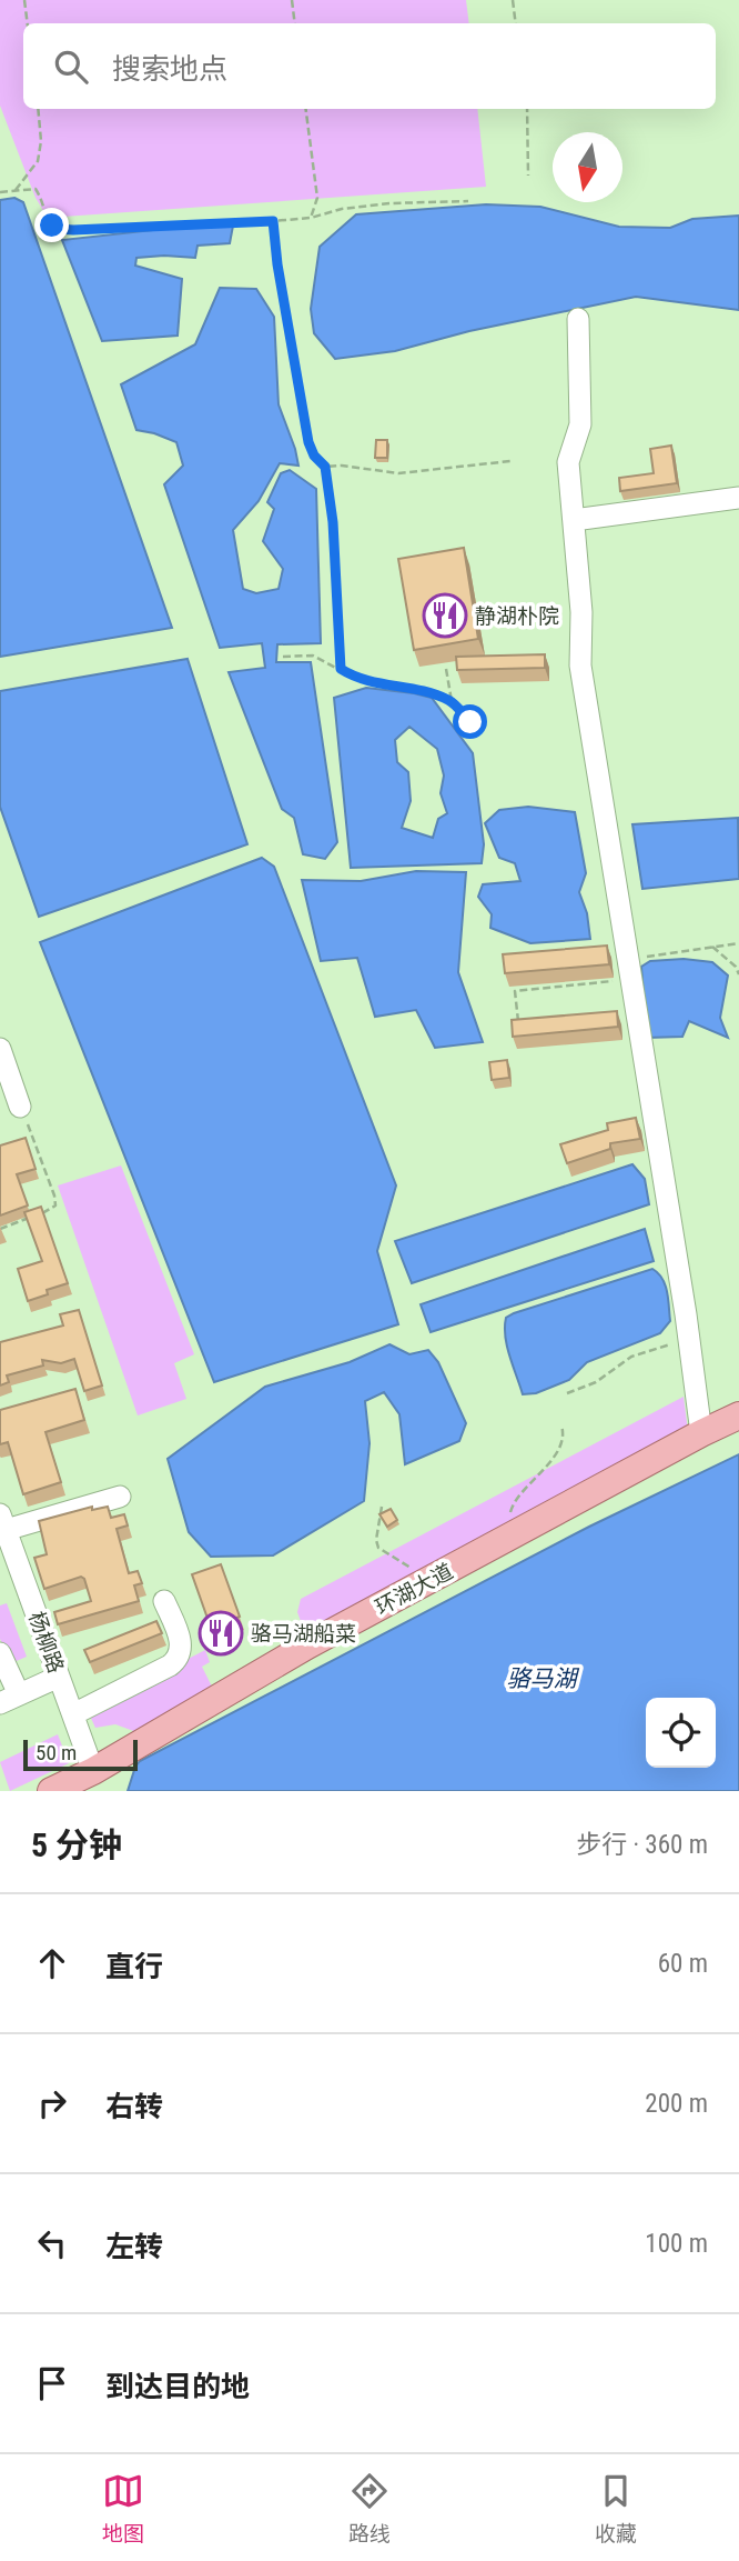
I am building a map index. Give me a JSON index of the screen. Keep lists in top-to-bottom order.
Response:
{
  "streets": {
    "main road": ["环湖大道"],
    "street": ["杨柳路"]
  },
  "crossings": [
    ["环湖大道", "杨柳路"]
  ],
  "water": ["骆马湖"],
  "places": {
    "restaurant": ["静湖朴院", "骆马湖船菜"]
  },
  "scale_bar": "50 m",
  "north": "bottom",
  "page": {
    "search": "搜索地点",
    "scale": "50 m",
    "heading": ["5 分钟", "步行 · 360 m"],
    "list": [
      ["直行", "60 m"],
      ["右转", "200 m"],
      ["左转", "100 m"],
      "到达目的地"
    ],
    "nav": ["地图", "路线", "收藏"]
  }
}
